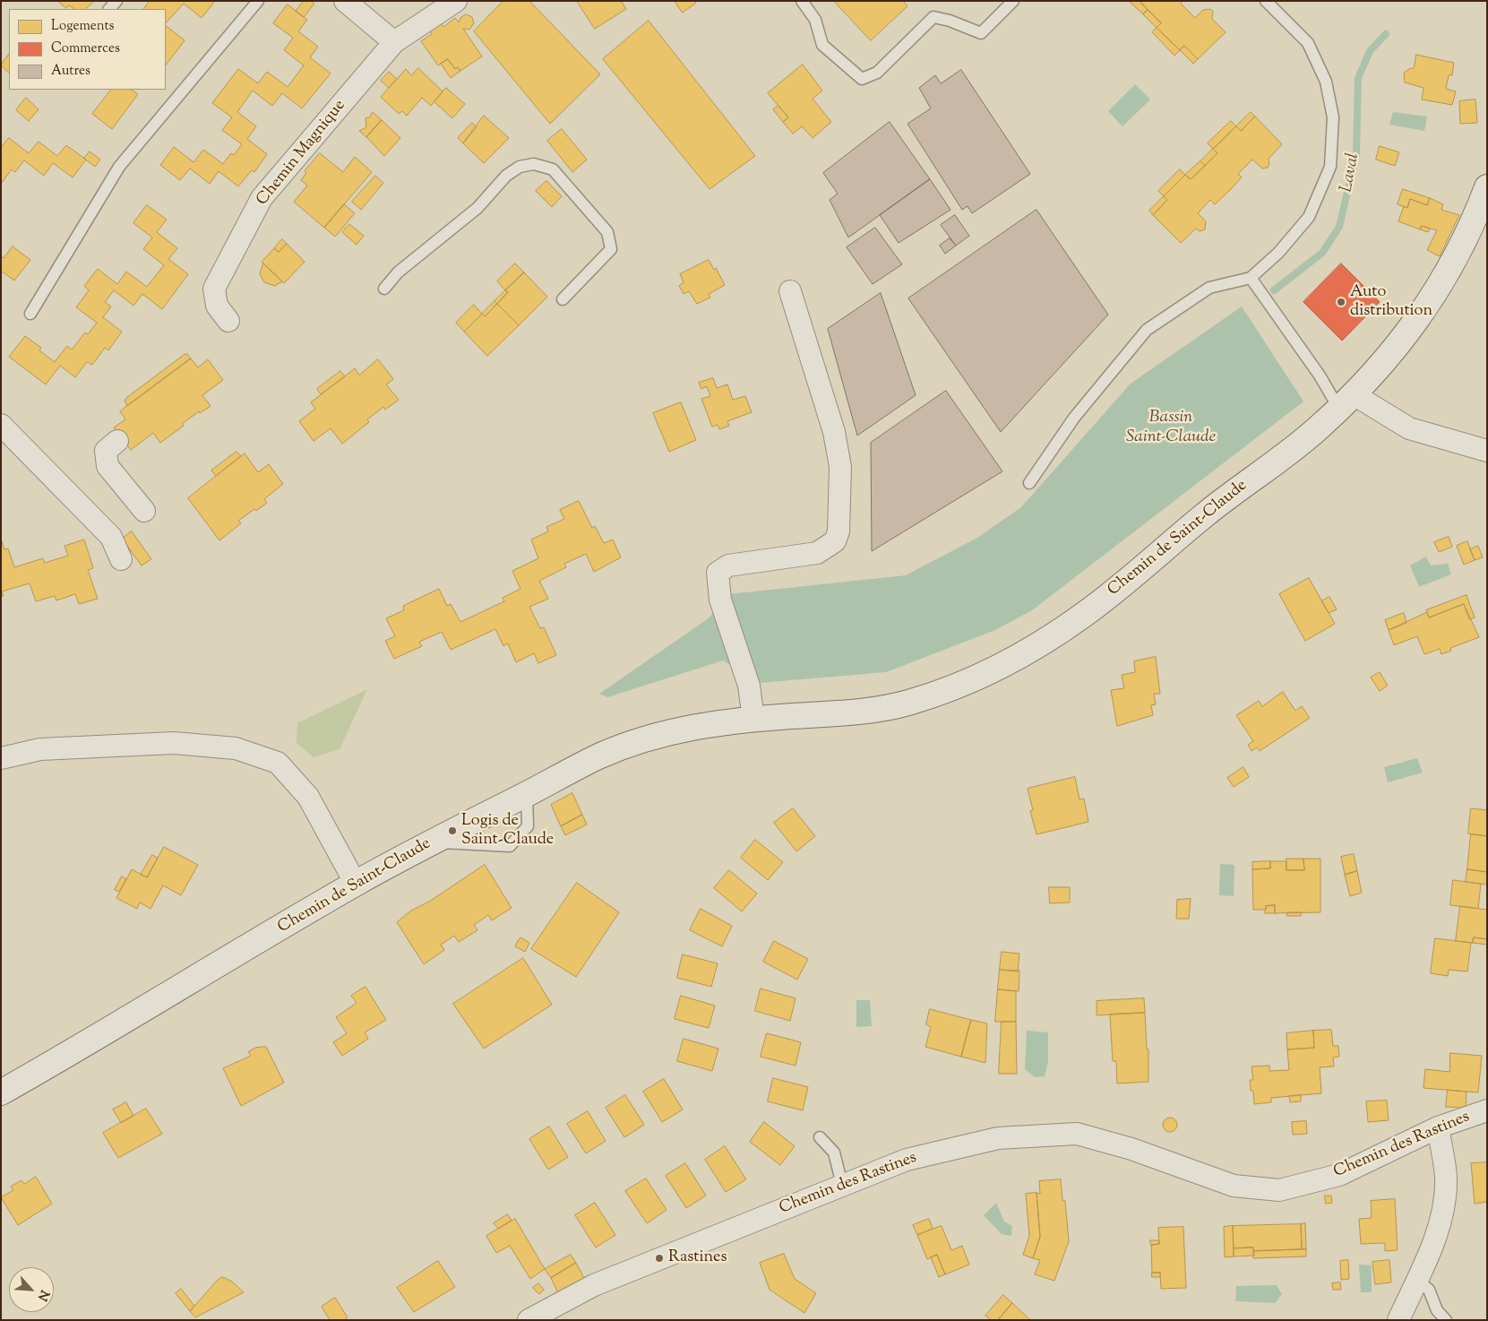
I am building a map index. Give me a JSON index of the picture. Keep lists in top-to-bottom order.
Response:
{
  "streets": {
    "street": ["Chemin Magnique", "Chemin de Saint-Claude", "Chemin des Rastines"]
  },
  "water": ["Laval", "Bassin Saint-Claude"],
  "places": ["Auto distribution", "Logis de Saint-Claude", "Rastines"],
  "legend": ["Logements", "Commerces", "Autres"],
  "north": "bottom right"
}
